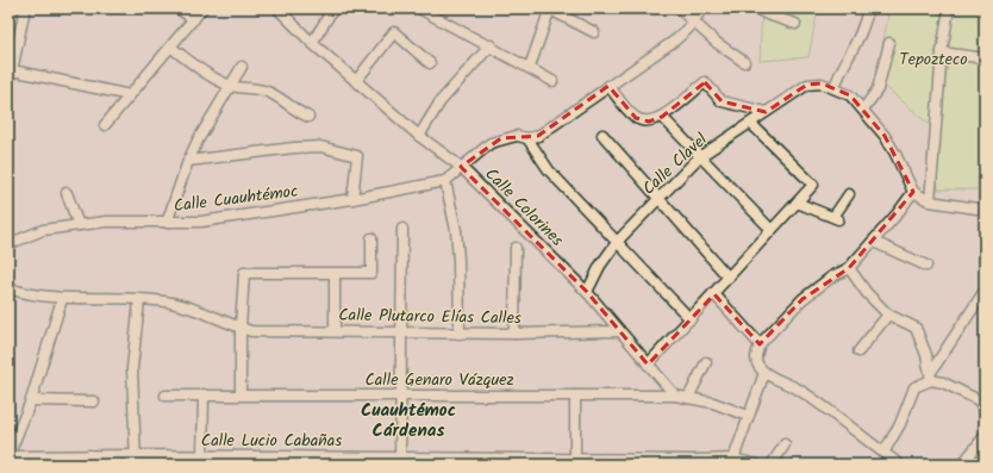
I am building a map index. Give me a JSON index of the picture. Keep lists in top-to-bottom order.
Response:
{
  "streets": {
    "street": [
      "Calle Clavel",
      "Calle Cuauhtémoc",
      "Calle Colorines",
      "Calle Plutarco Elías Calles",
      "Calle Genaro Vázquez",
      "Calle Lucio Cabañas"
    ]
  },
  "crossings": [
    ["Calle Clavel", "Calle Colorines"],
    ["Calle Cuauhtémoc", "Calle Colorines"],
    ["Calle Colorines", "Calle Plutarco Elías Calles"],
    ["Calle Colorines", "Calle Genaro Vázquez"]
  ],
  "districts": ["Cuauhtémoc Cárdenas"],
  "parks": ["Tepozteco"]
}
